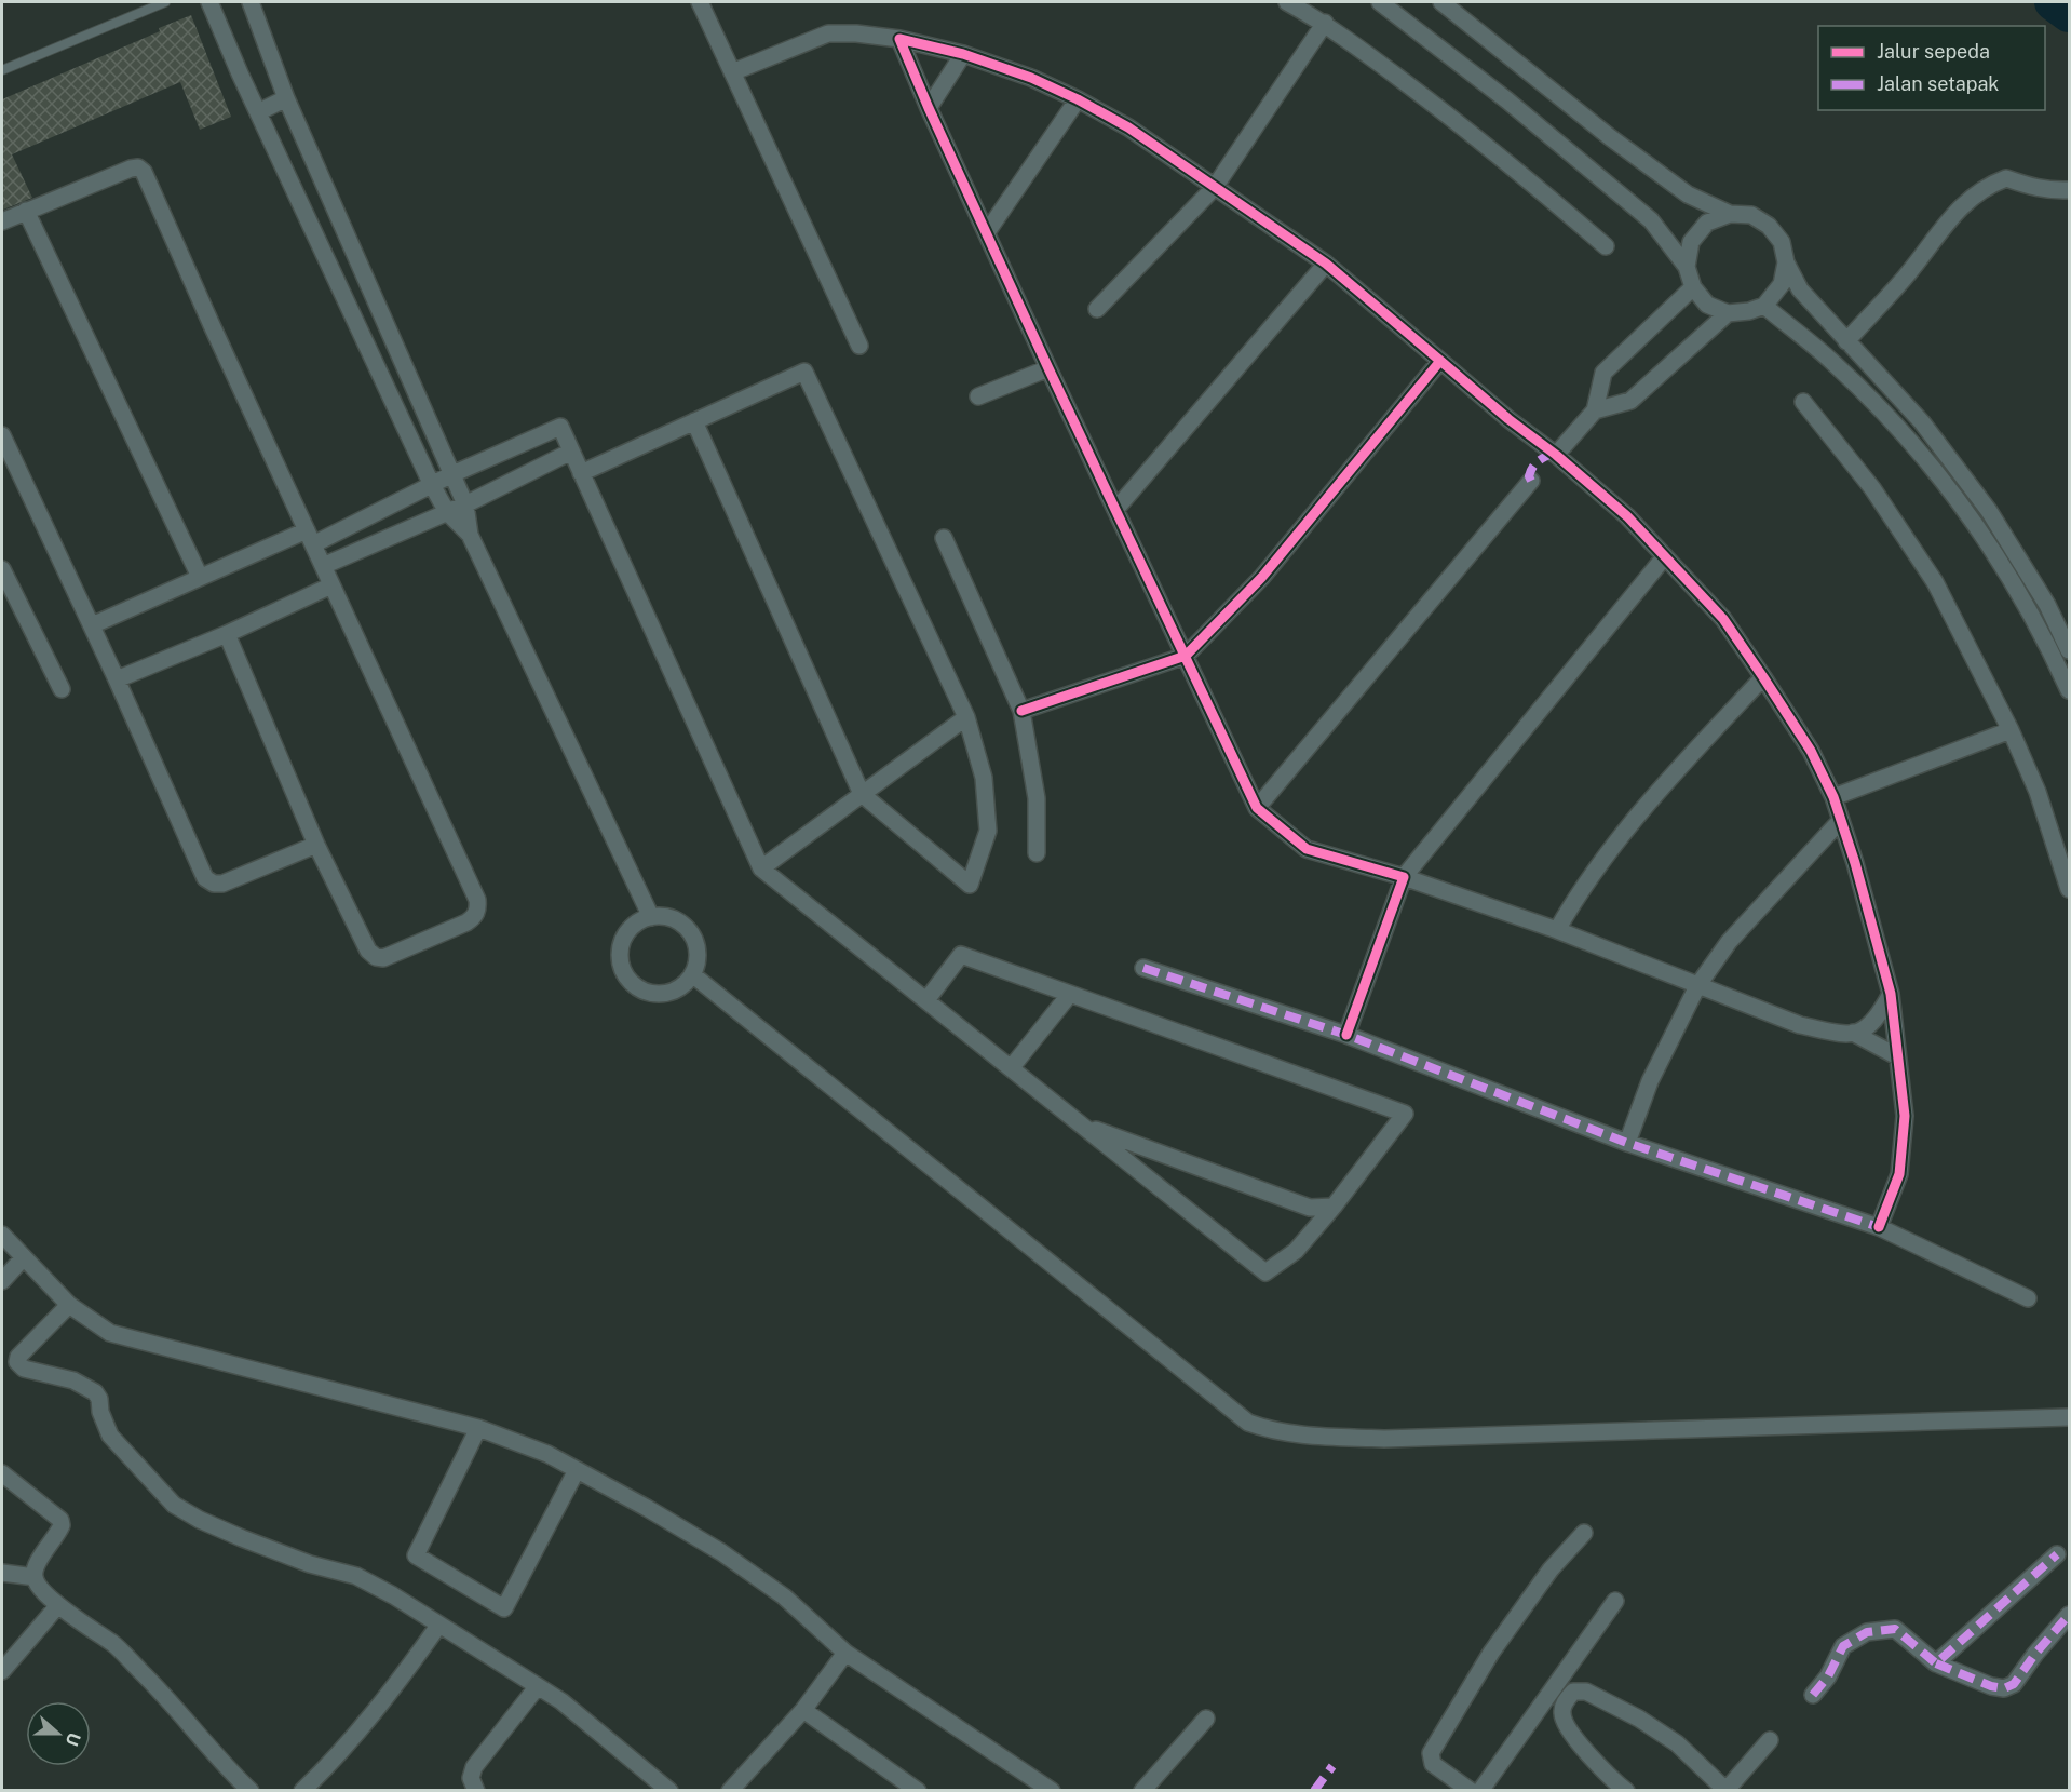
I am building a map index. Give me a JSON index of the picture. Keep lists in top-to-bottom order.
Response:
{
  "legend": ["Jalur sepeda", "Jalan setapak"],
  "north": "right"
}
